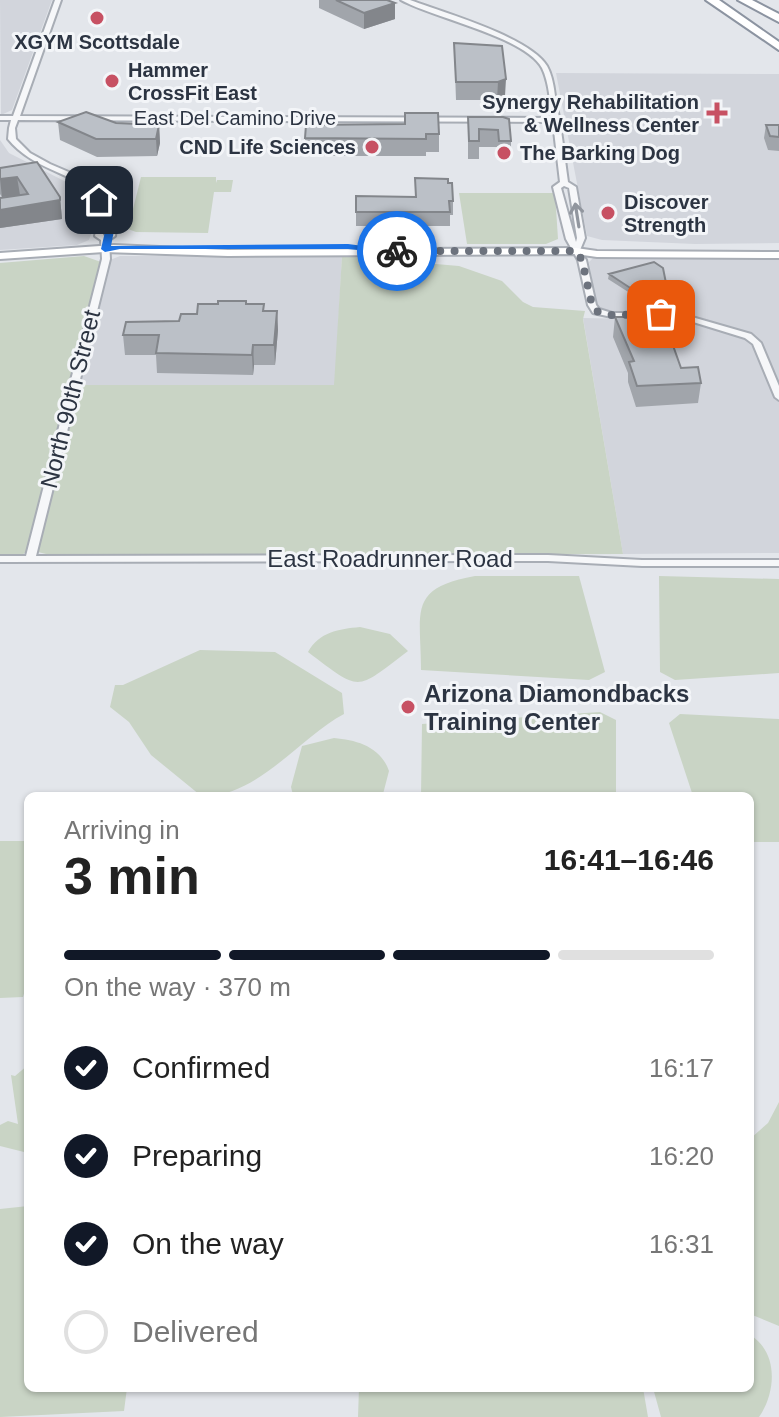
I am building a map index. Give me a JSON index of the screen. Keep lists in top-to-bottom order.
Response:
{
  "streets": {
    "street": ["East Del Camino Drive", "North 90th Street", "East Roadrunner Road"]
  },
  "crossings": [
    ["East Del Camino Drive", "North 90th Street"],
    ["North 90th Street", "East Roadrunner Road"]
  ],
  "places": {
    "other": [
      "XGYM Scottsdale",
      "Hammer CrossFit East",
      "CND Life Sciences",
      "The Barking Dog",
      "Discover Strength",
      "Arizona Diamondbacks Training Center"
    ],
    "health": ["Synergy Rehabilitation & Wellness Center"]
  },
  "page": {
    "heading": ["3 min", "Arriving in", "16:41–16:46"],
    "bar": "On the way · 370 m",
    "list": [
      ["Confirmed", "16:17"],
      ["Preparing", "16:20"],
      ["On the way", "16:31"],
      "Delivered"
    ]
  }
}
